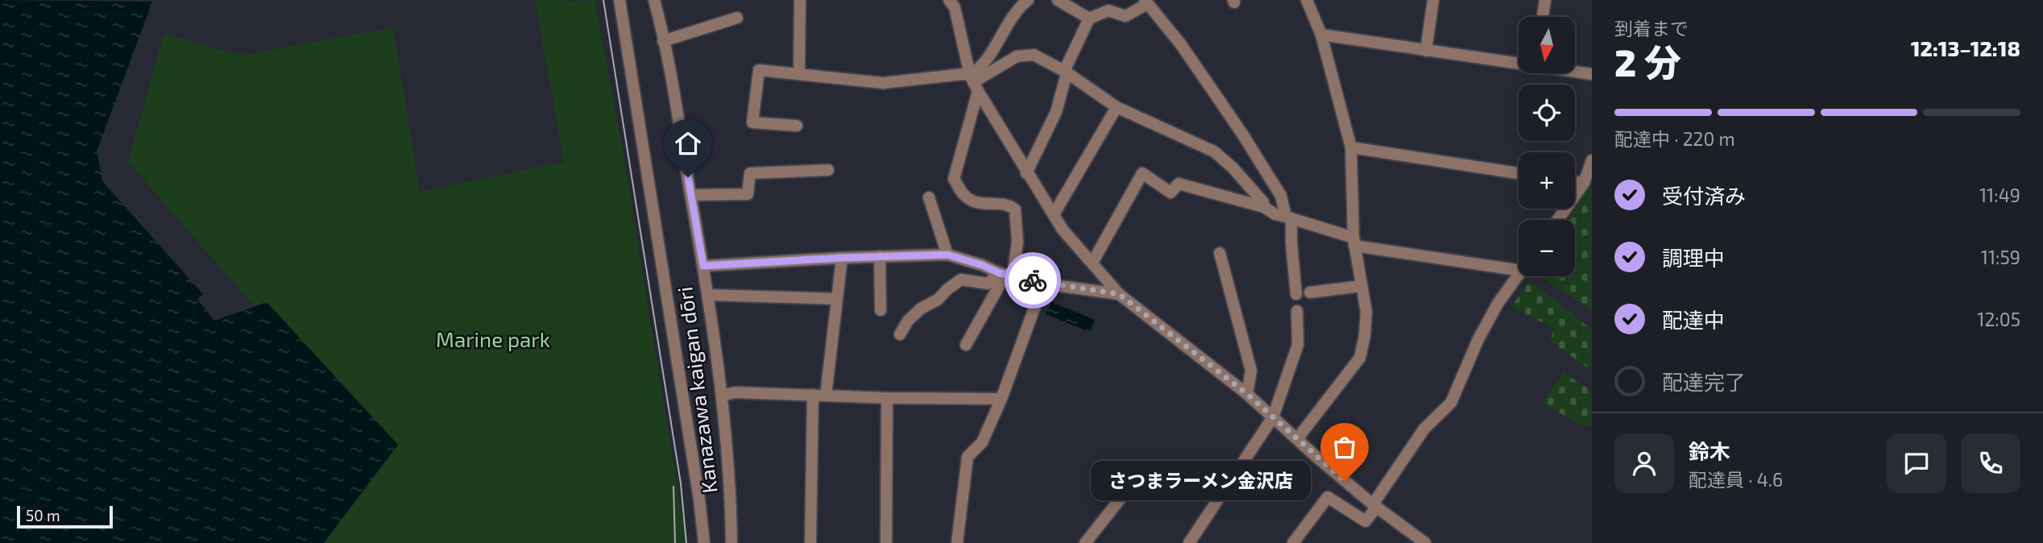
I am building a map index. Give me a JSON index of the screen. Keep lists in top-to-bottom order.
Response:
{
  "streets": {
    "street": ["Kanazawa kaigan dōri"]
  },
  "parks": ["Marine park"],
  "places": ["さつまラーメン金沢店"],
  "scale_bar": "50 m",
  "north": "bottom",
  "page": {
    "heading": ["2 分", "到着まで", "12:13–12:18"],
    "panel": ["鈴木", "配達員 · 4.6"],
    "map_buttons": ["+", "−"],
    "bar": "配達中 · 220 m",
    "list": [
      ["受付済み", "11:49"],
      ["調理中", "11:59"],
      ["配達中", "12:05"],
      "配達完了"
    ],
    "bubble": "さつまラーメン金沢店",
    "scale": "50 m"
  }
}
